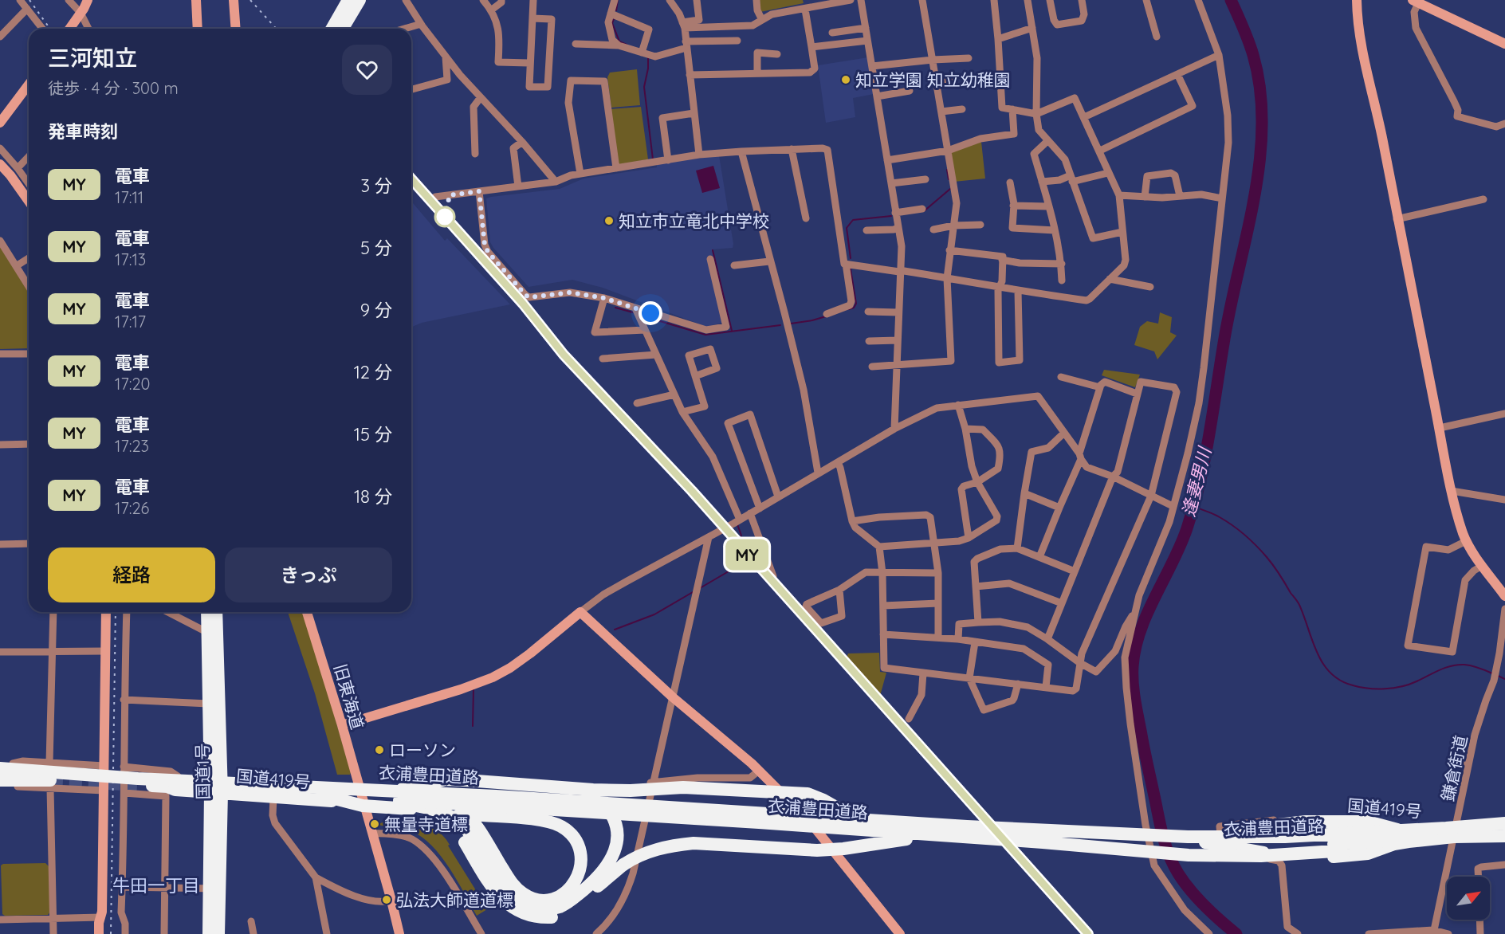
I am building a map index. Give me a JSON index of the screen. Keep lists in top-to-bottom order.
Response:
{
  "streets": {
    "highway": ["国道1号", "衣浦豊田道路", "国道419号"],
    "street": ["旧東海道", "鎌倉街道"]
  },
  "crossings": [
    ["旧東海道", "衣浦豊田道路"],
    ["旧東海道", "国道419号"],
    ["鎌倉街道", "国道419号"],
    ["国道1号", "国道419号"],
    ["衣浦豊田道路", "国道419号"]
  ],
  "districts": ["牛田一丁目"],
  "water": ["逢妻男川"],
  "places": [
    "知立学園 知立幼稚園",
    "知立市立竜北中学校",
    "ローソン",
    "無量寺道標",
    "弘法大師道道標"
  ],
  "north": "top right",
  "page": {
    "on_map": "MY",
    "heading": [
      ["三河知立", "徒歩 · 4 分 · 300 m"],
      "発車時刻"
    ],
    "list": [
      {
        "mark": "MY",
        "name": "電車",
        "note": "17:11",
        "value": "3 分"
      },
      {
        "mark": "MY",
        "name": "電車",
        "note": "17:13",
        "value": "5 分"
      },
      {
        "mark": "MY",
        "name": "電車",
        "note": "17:17",
        "value": "9 分"
      },
      {
        "mark": "MY",
        "name": "電車",
        "note": "17:20",
        "value": "12 分"
      },
      {
        "mark": "MY",
        "name": "電車",
        "note": "17:23",
        "value": "15 分"
      },
      {
        "mark": "MY",
        "name": "電車",
        "note": "17:26",
        "value": "18 分"
      }
    ],
    "buttons": ["経路", "きっぷ"]
  }
}
